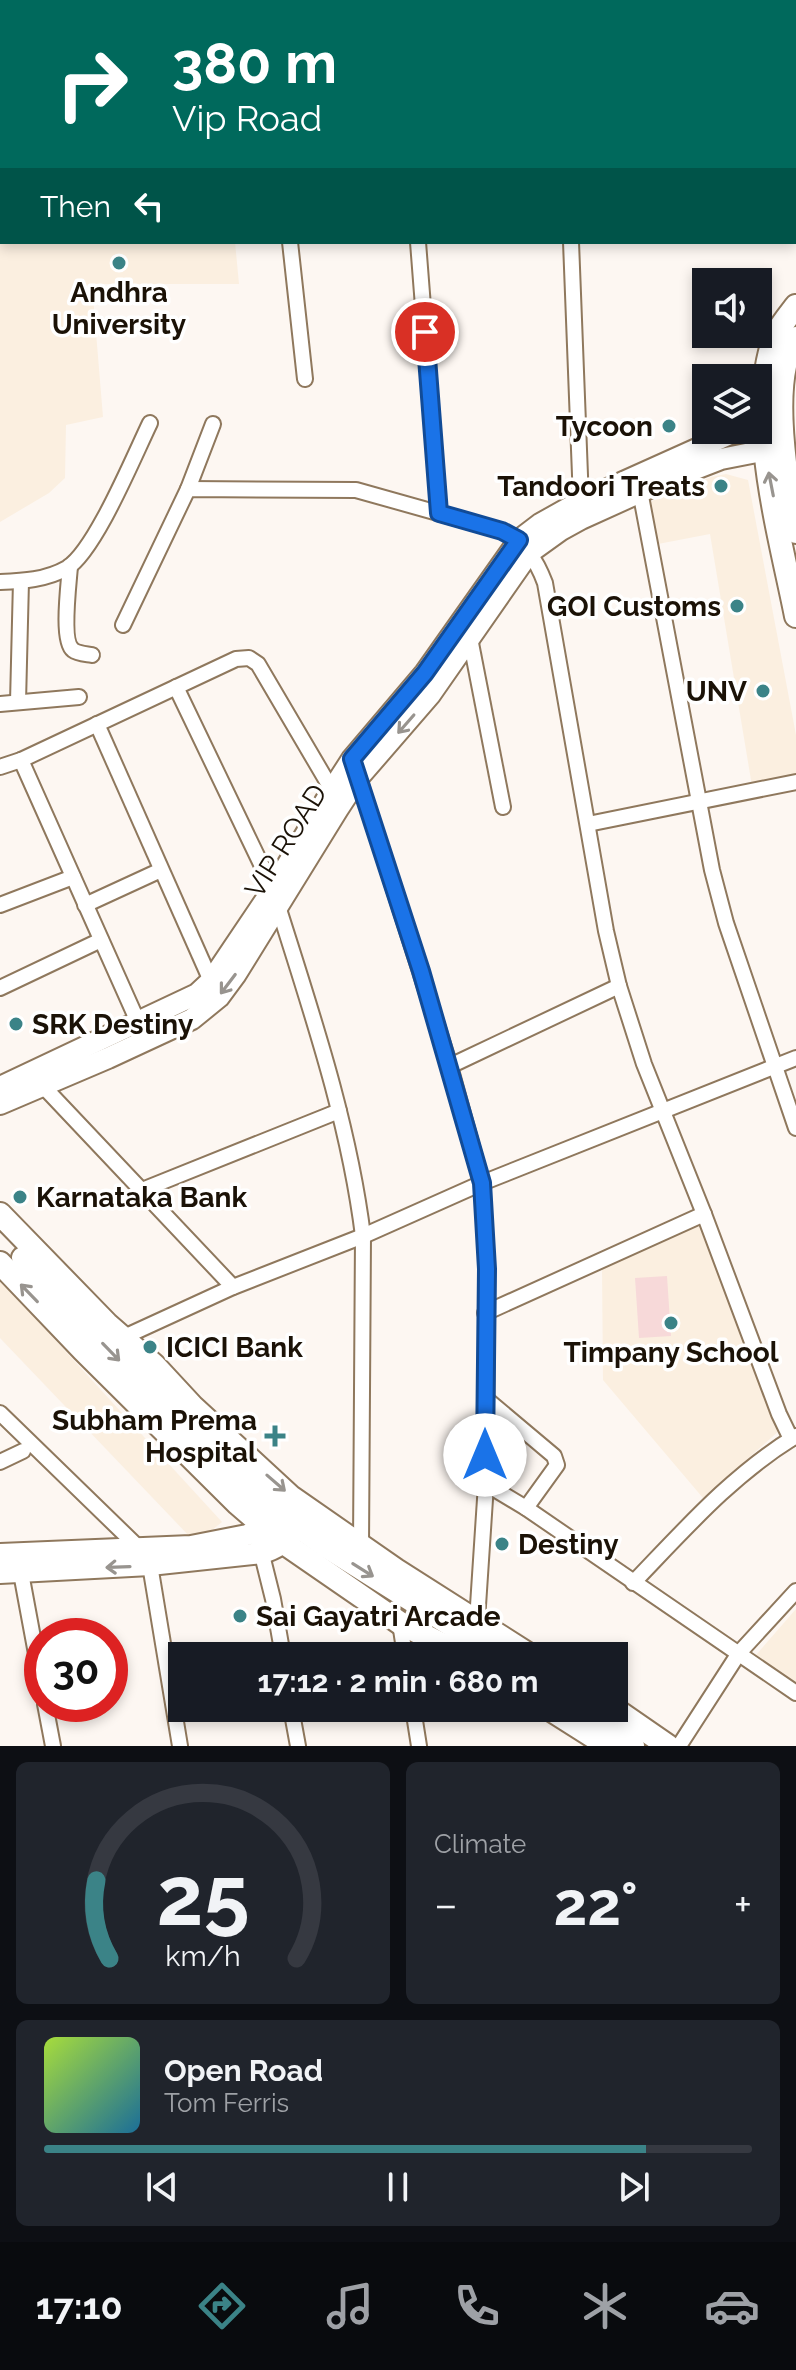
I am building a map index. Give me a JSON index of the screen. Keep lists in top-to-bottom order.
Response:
{
  "streets": {
    "main road": ["VIP ROAD"]
  },
  "places": {
    "other": [
      "Andhra University",
      "Tycoon",
      "Tandoori Treats",
      "GOI Customs",
      "UNV",
      "SRK Destiny",
      "Karnataka Bank",
      "Timpany School",
      "ICICI Bank",
      "Destiny",
      "Sai Gayatri Arcade"
    ],
    "health": ["Subham Prema Hospital"]
  },
  "page": {
    "turn": ["380 m", "Vip Road"],
    "then": "Then",
    "limit": "30",
    "trip": "17:12 · 2 min · 680 m",
    "tile": "Climate",
    "heat": ["−", "22°", "+"],
    "song": ["Open Road", "Tom Ferris"],
    "tabs": "17:10",
    "gauge": ["25", "km/h"]
  }
}
